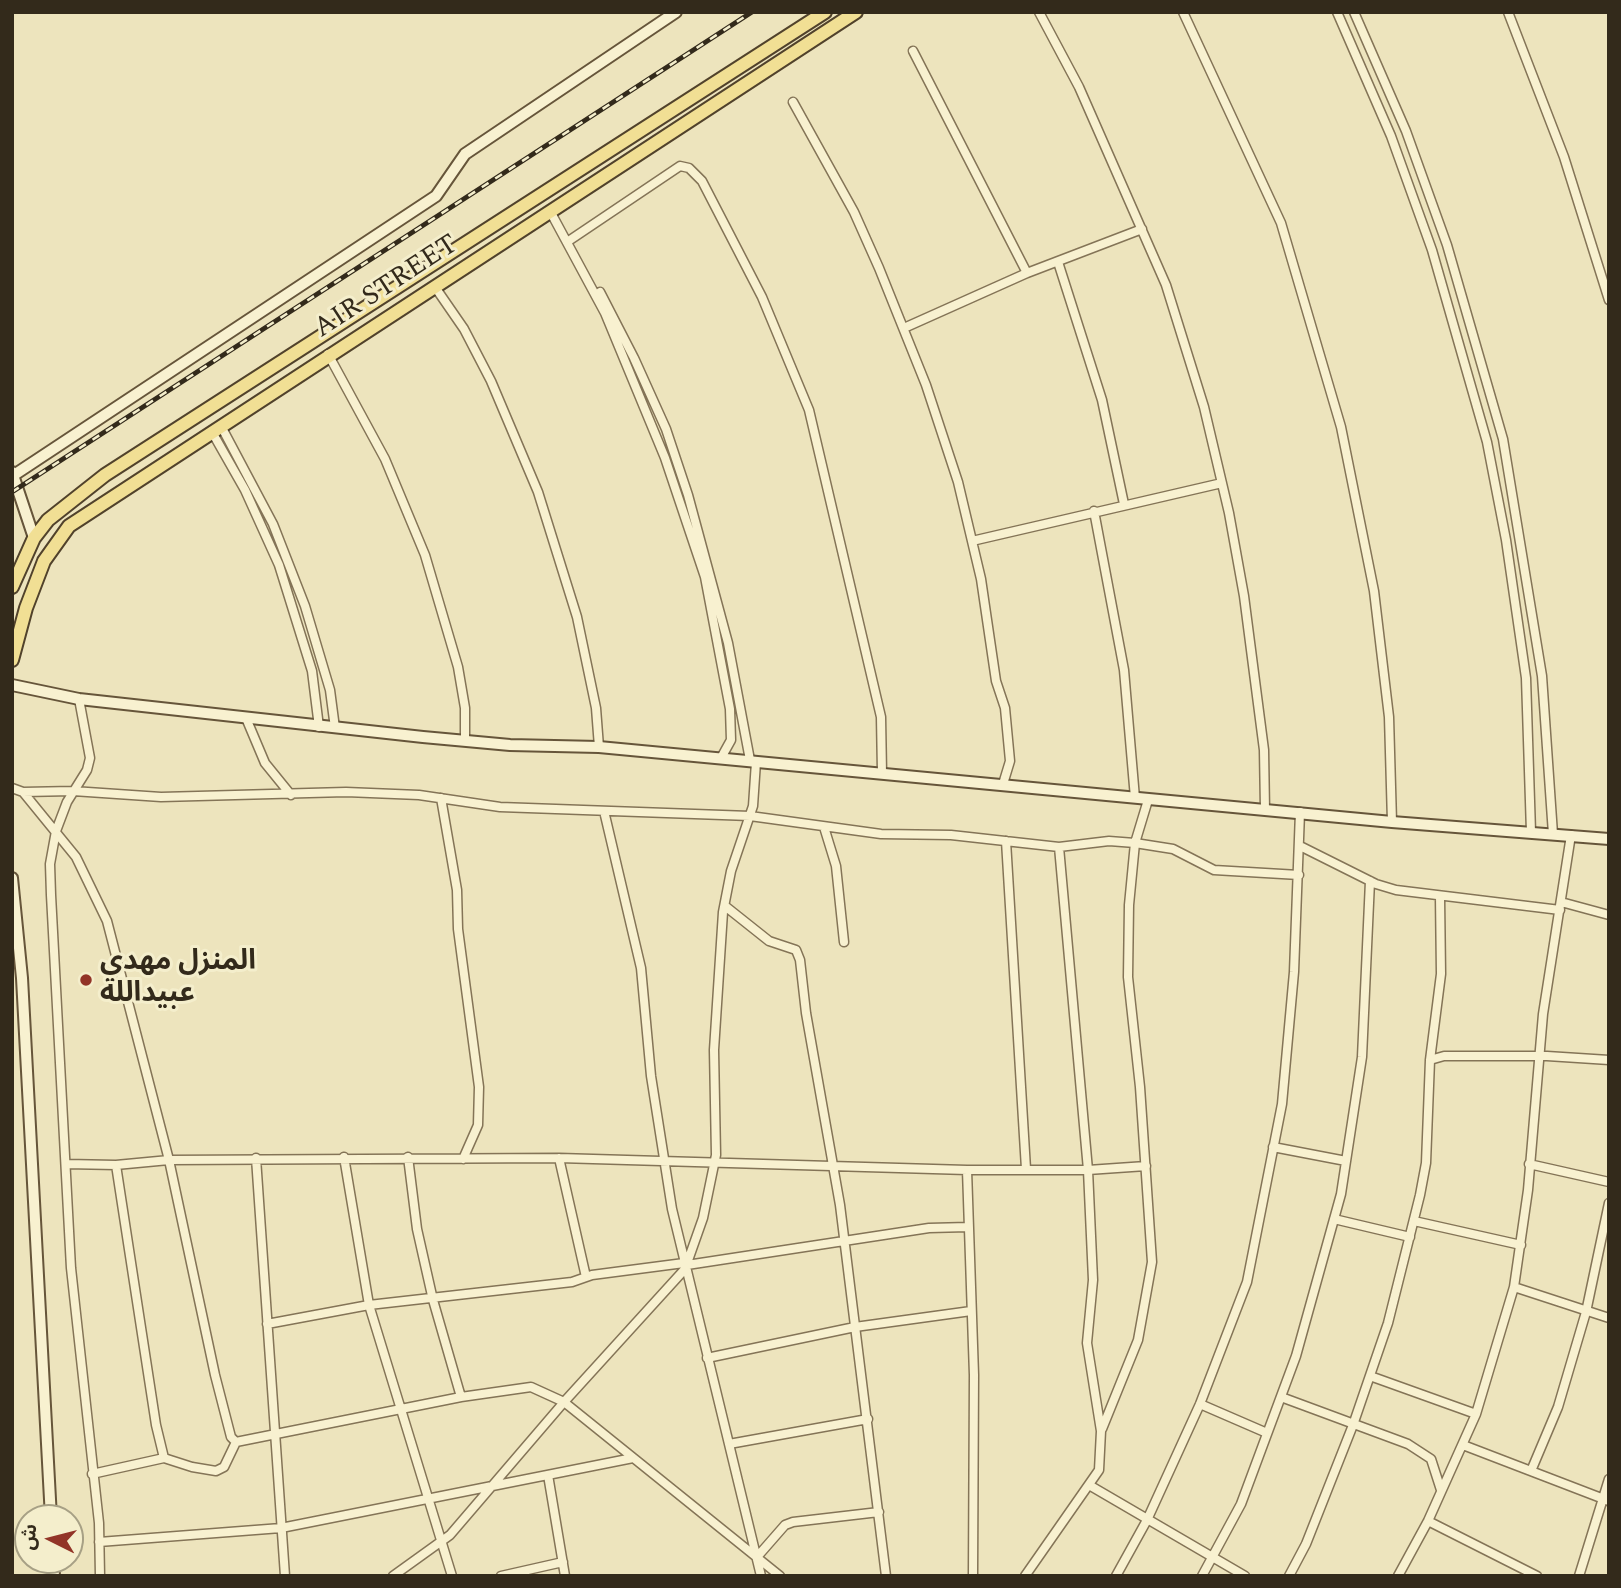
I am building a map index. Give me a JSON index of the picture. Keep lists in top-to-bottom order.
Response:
{
  "streets": {
    "main road": ["AIR STREET"]
  },
  "places": ["المنزل مهدي عبيدالله"],
  "north": "left"
}
